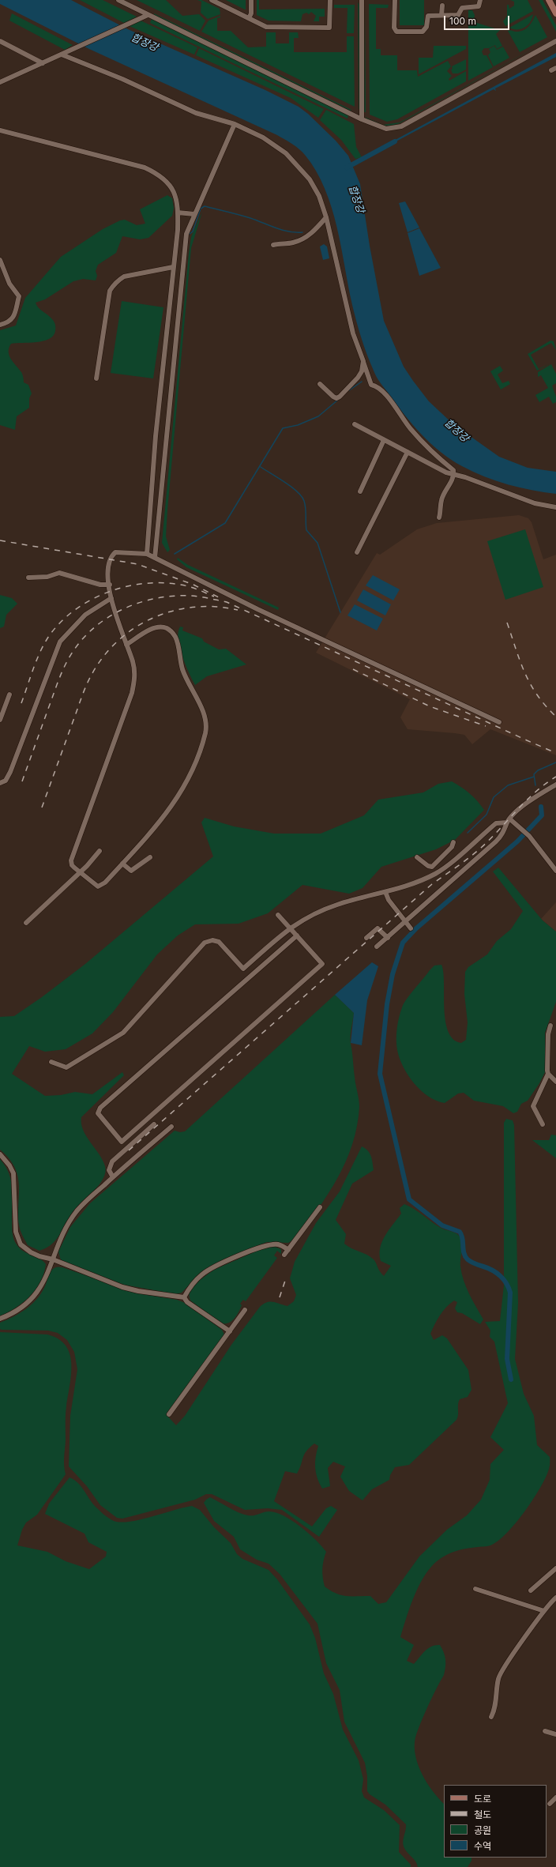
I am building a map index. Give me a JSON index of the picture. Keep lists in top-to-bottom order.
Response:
{
  "water": ["합장강"],
  "legend": [
    "도로",
    "철도",
    "공원",
    "수역"
  ],
  "scale_bar": "100 m"
}
